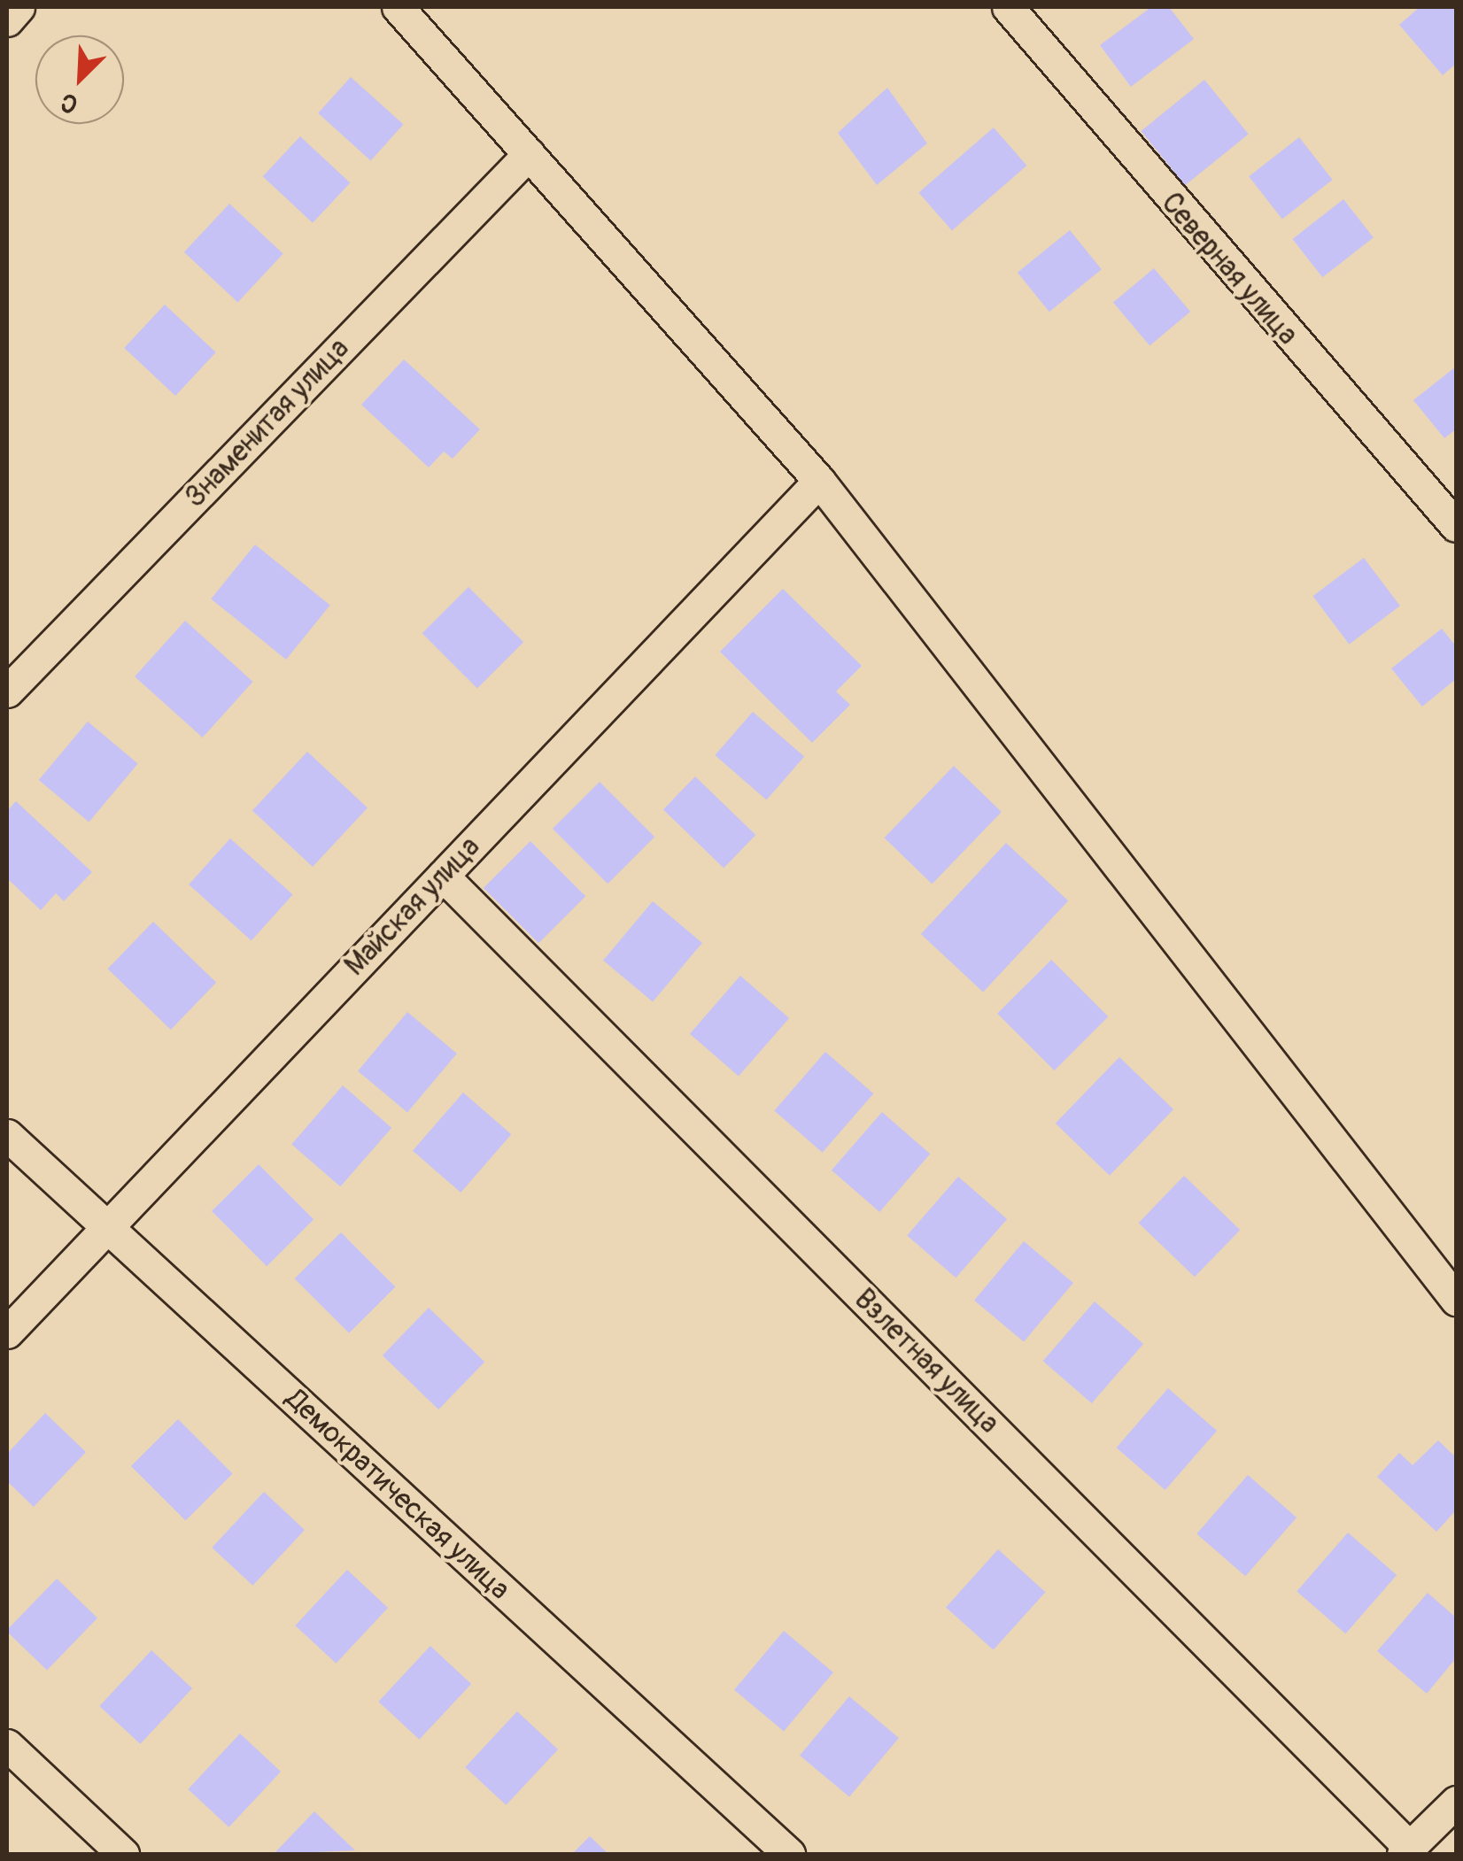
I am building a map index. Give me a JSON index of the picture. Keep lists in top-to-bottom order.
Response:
{
  "streets": {
    "street": [
      "Северная улица",
      "Знаменитая улица",
      "Майская улица",
      "Взлетная улица",
      "Демократическая улица"
    ]
  },
  "crossings": [
    ["Майская улица", "Взлетная улица"],
    ["Майская улица", "Демократическая улица"]
  ],
  "north": "bottom left"
}
